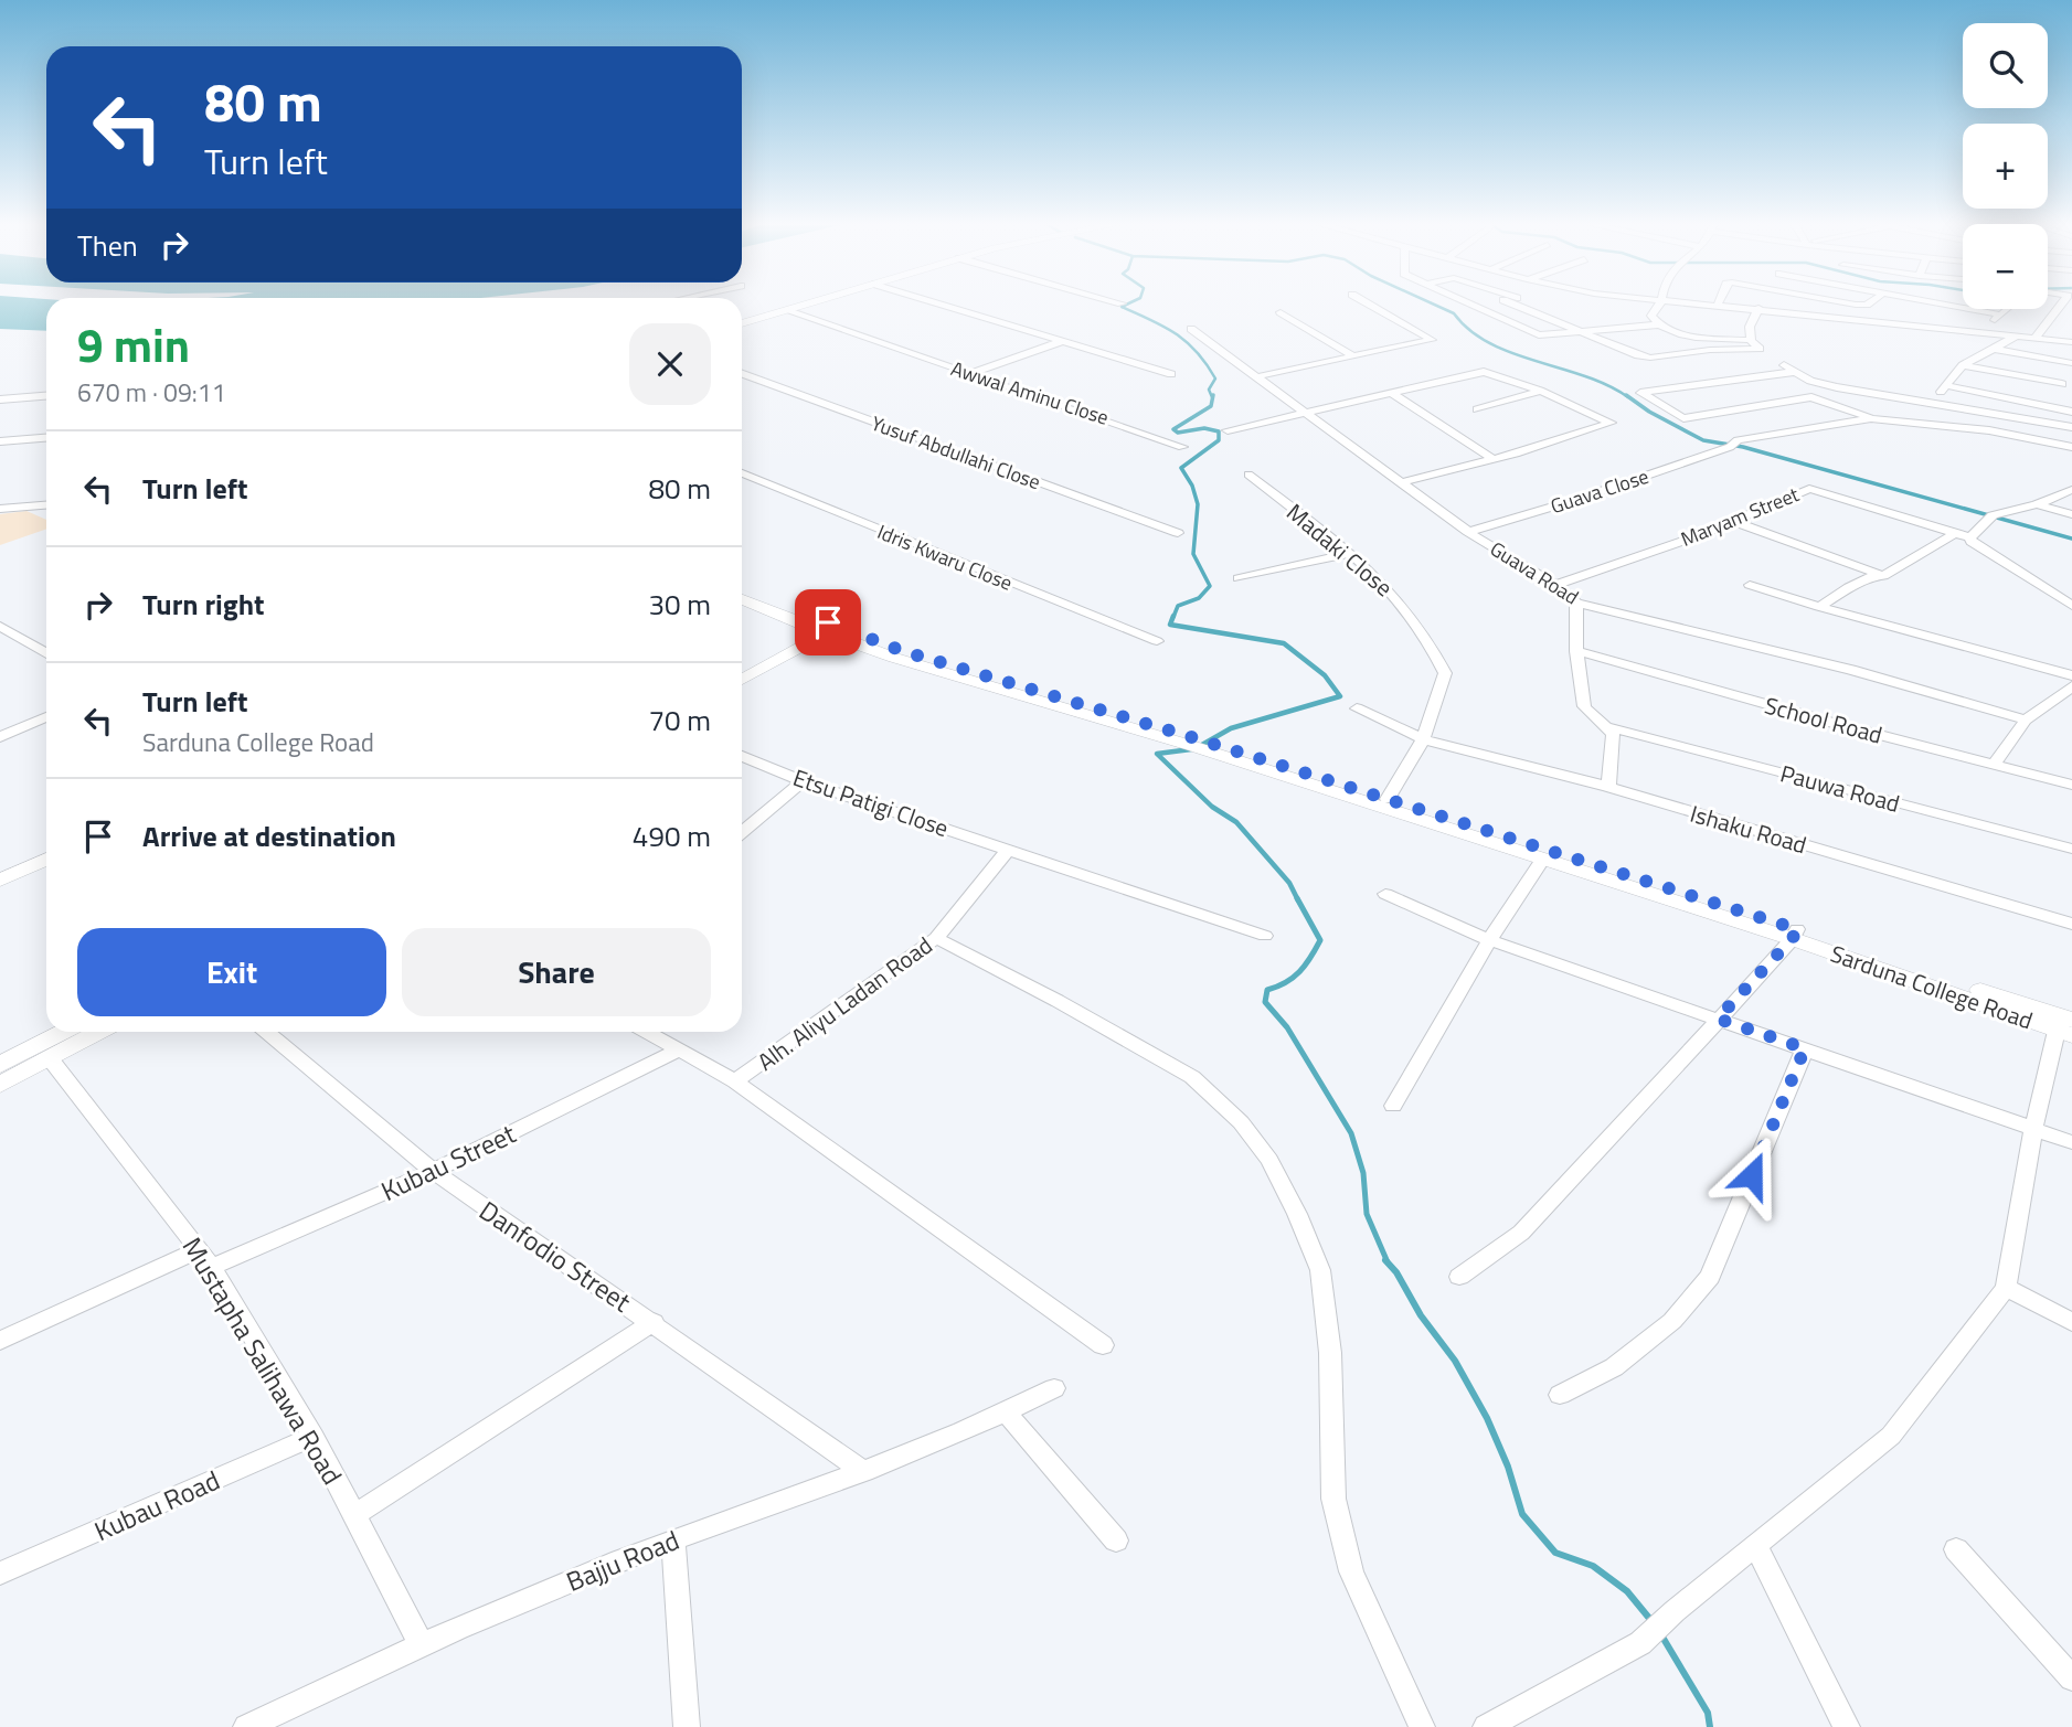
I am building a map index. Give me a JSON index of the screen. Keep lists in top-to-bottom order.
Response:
{
  "streets": {
    "street": [
      "Awwal Aminu Close",
      "Yusuf Abdullahi Close",
      "Guava Close",
      "Maryam Street",
      "Madaki Close",
      "Idris Kwaru Close",
      "Guava Road",
      "School Road",
      "Pauwa Road",
      "Etsu Patigi Close",
      "Ishaku Road",
      "Sarduna College Road",
      "Alh. Aliyu Ladan Road",
      "Kubau Street",
      "Danfodio Street",
      "Mustapha Salihawa Road",
      "Kubau Road",
      "Bajju Road"
    ]
  },
  "crossings": [
    ["Guava Close", "Guava Road"],
    ["Maryam Street", "Guava Road"],
    ["Madaki Close", "Ishaku Road"],
    ["Madaki Close", "Sarduna College Road"],
    ["Etsu Patigi Close", "Alh. Aliyu Ladan Road"],
    ["Kubau Street", "Danfodio Street"],
    ["Kubau Street", "Mustapha Salihawa Road"],
    ["Danfodio Street", "Bajju Road"],
    ["Mustapha Salihawa Road", "Kubau Road"],
    ["Mustapha Salihawa Road", "Bajju Road"]
  ],
  "page": {
    "map_buttons": ["+", "−"],
    "turn": ["80 m", "Turn left"],
    "then": "Then",
    "heading": ["9 min", "670 m · 09:11"],
    "list": [
      {
        "name": "Turn left",
        "value": "80 m"
      },
      {
        "name": "Turn right",
        "value": "30 m"
      },
      {
        "name": "Turn left",
        "note": "Sarduna College Road",
        "value": "70 m"
      },
      {
        "name": "Arrive at destination",
        "value": "490 m"
      }
    ],
    "buttons": ["Exit", "Share"]
  }
}
